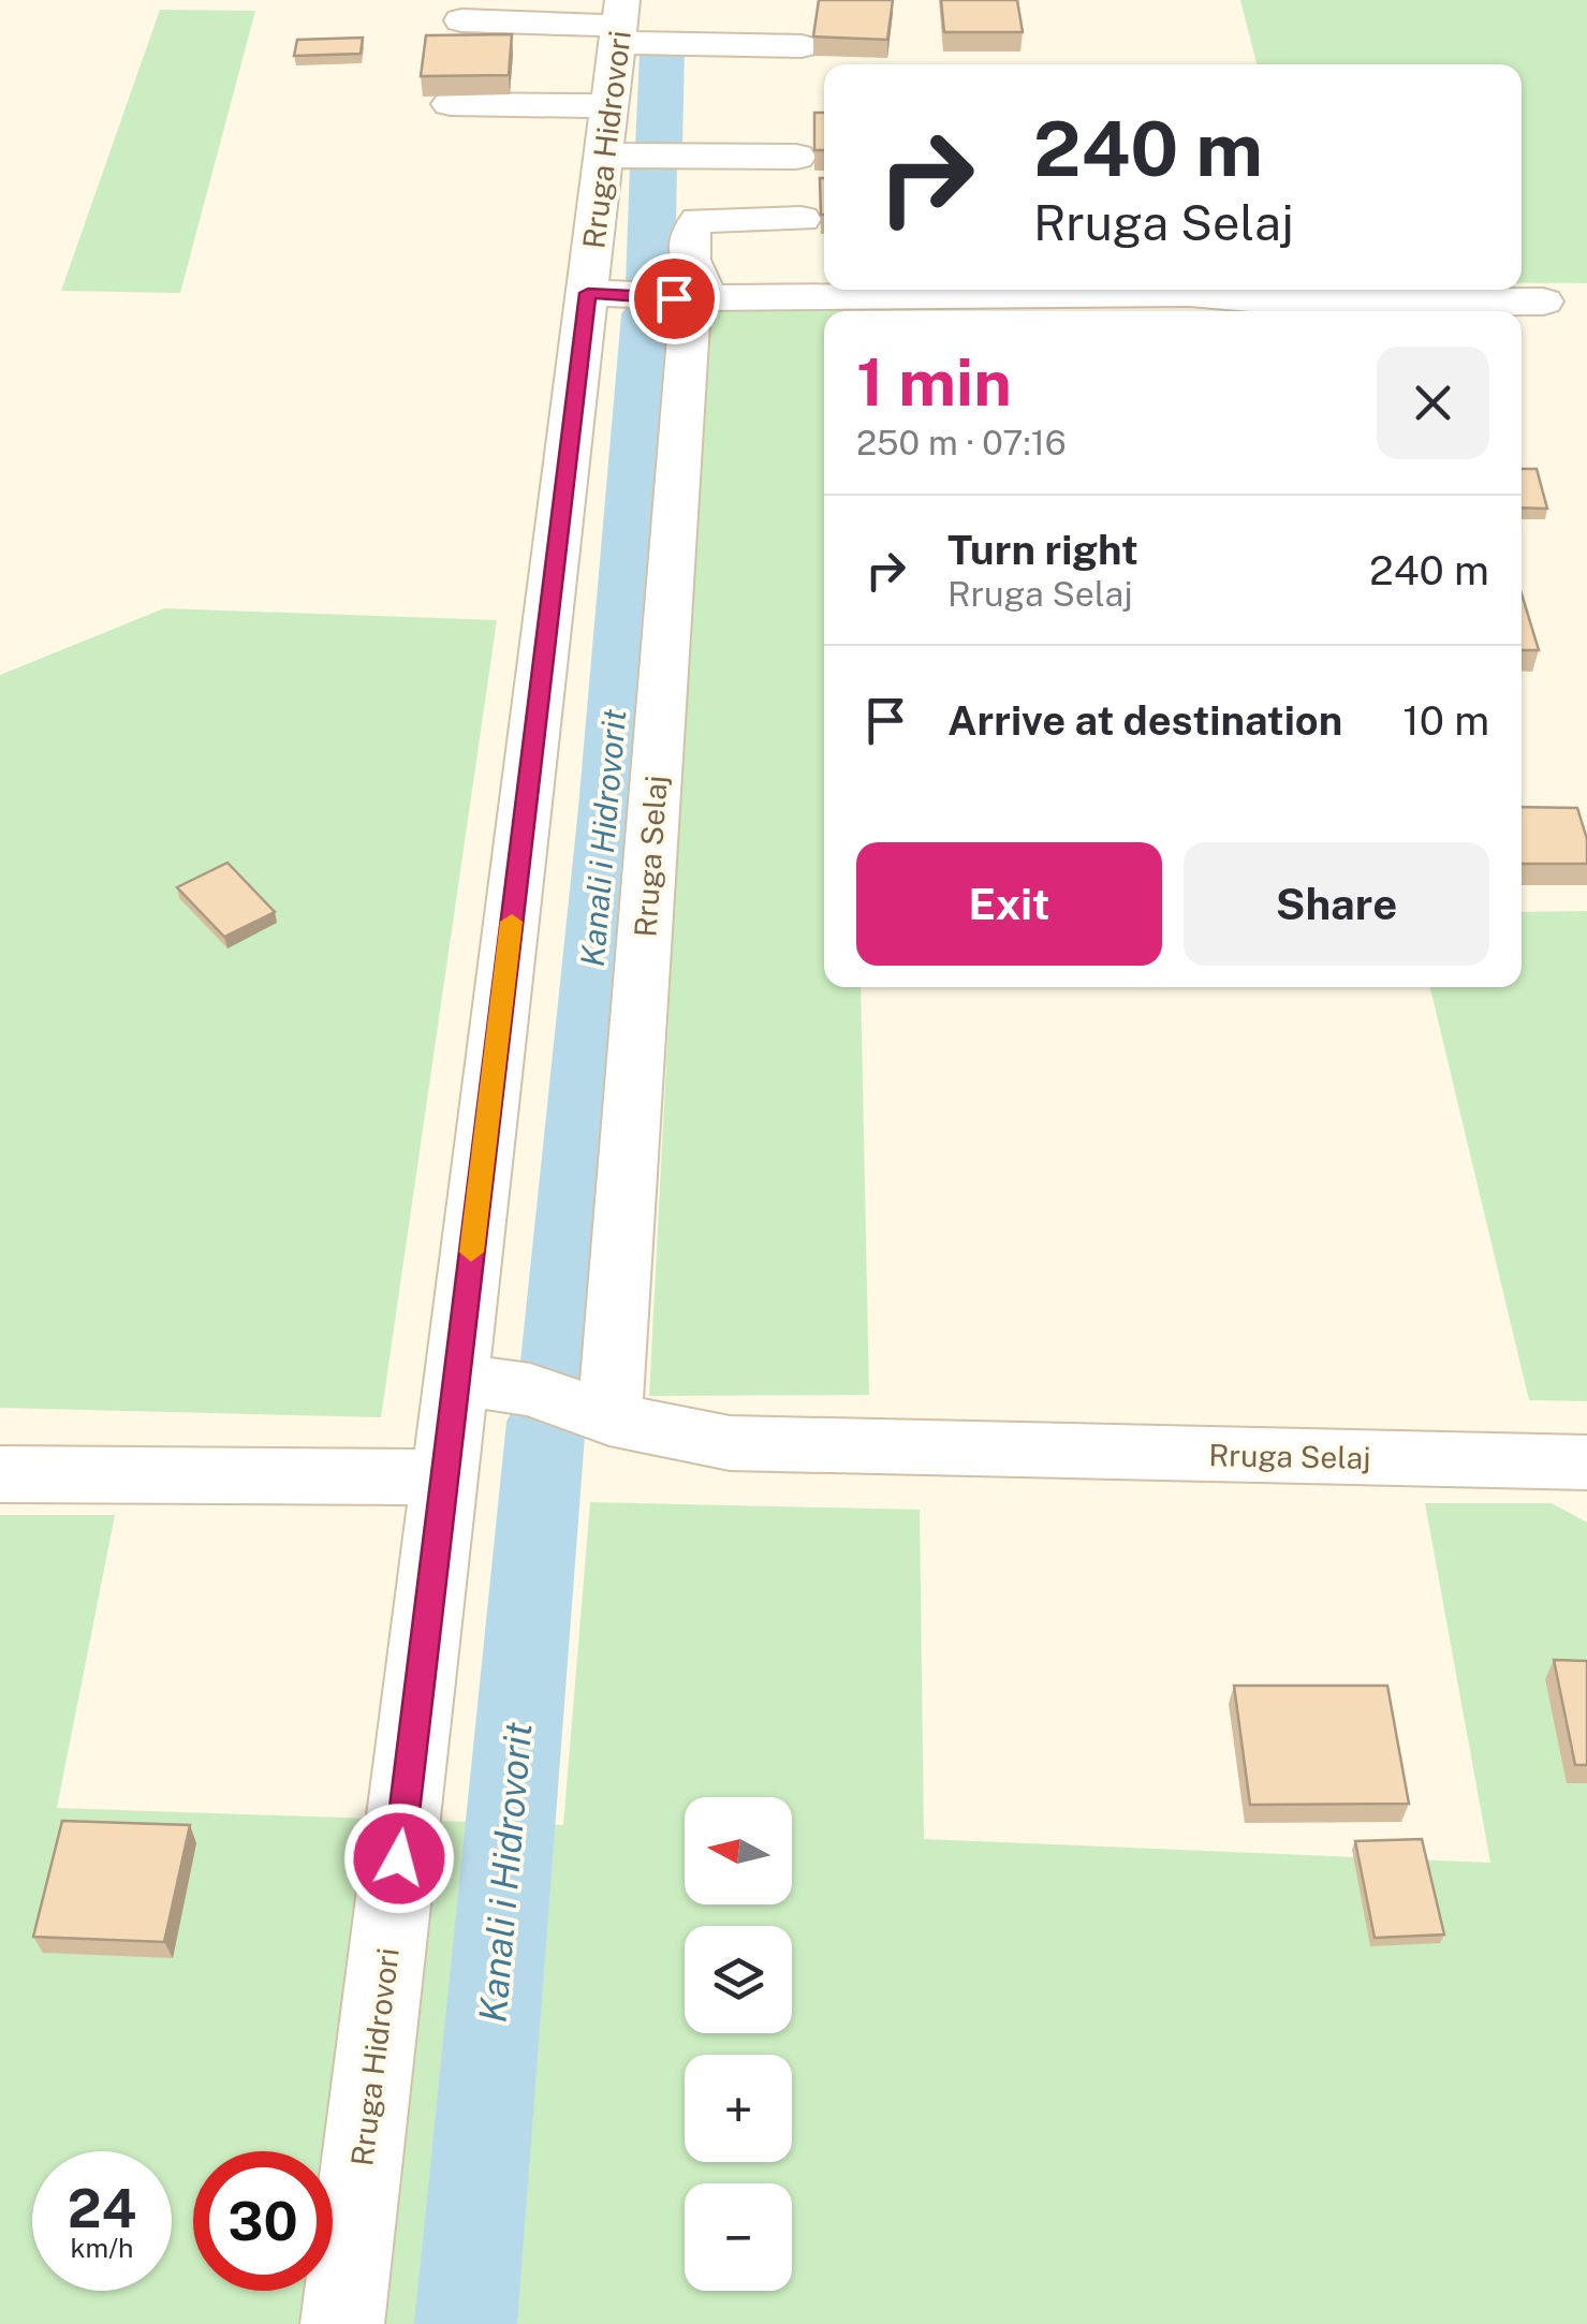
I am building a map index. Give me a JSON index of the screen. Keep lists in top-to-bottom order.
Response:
{
  "streets": {
    "street": ["Rruga Hidrovori", "Rruga Selaj"]
  },
  "crossings": [
    ["Rruga Hidrovori", "Rruga Selaj"]
  ],
  "water": ["Kanali i Hidrovorit"],
  "north": "left",
  "page": {
    "turn": ["240 m", "Rruga Selaj"],
    "heading": ["1 min", "250 m · 07:16"],
    "list": [
      {
        "name": "Turn right",
        "note": "Rruga Selaj",
        "value": "240 m"
      },
      {
        "name": "Arrive at destination",
        "value": "10 m"
      }
    ],
    "buttons": ["Exit", "Share"],
    "map_buttons": ["+", "−"],
    "speed": "24 km/h",
    "limit": "30"
  }
}
